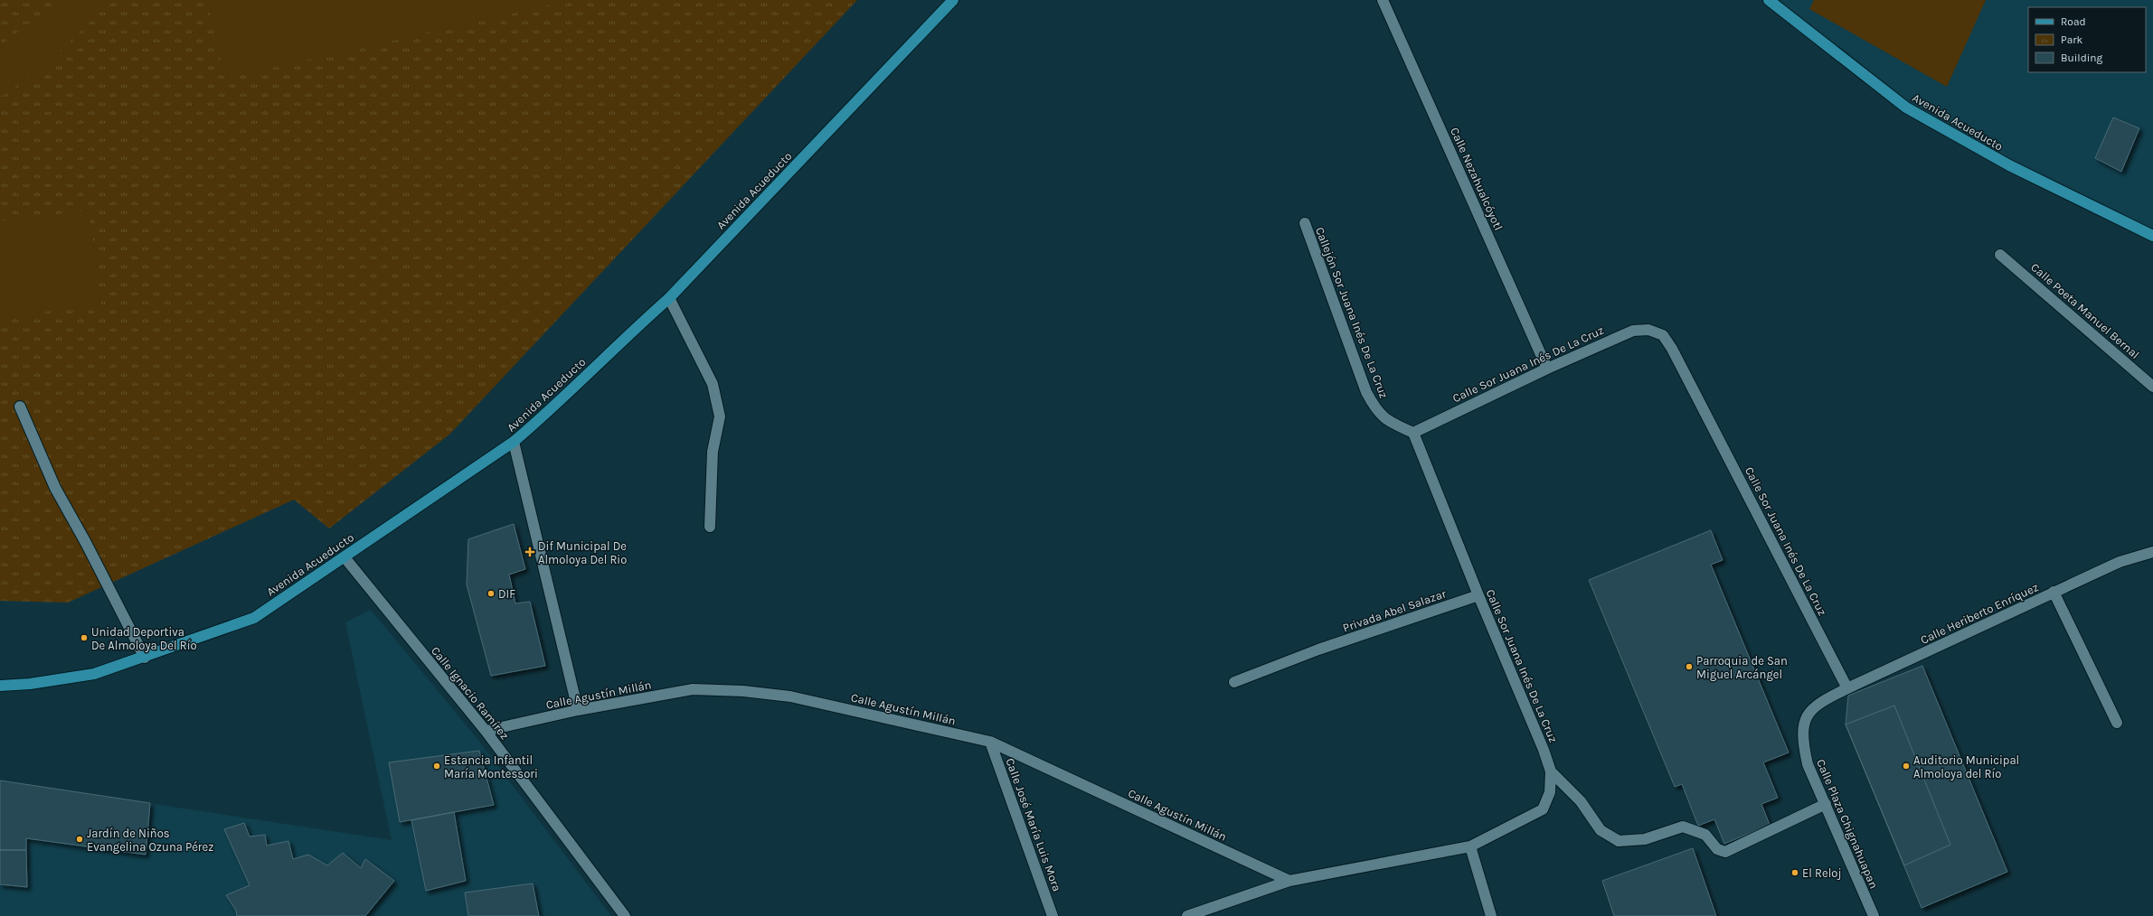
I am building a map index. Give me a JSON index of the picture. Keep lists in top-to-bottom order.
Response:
{
  "streets": {
    "main road": ["Avenida Acueducto"],
    "street": [
      "Calle Nezahualcóyotl",
      "Calle Poeta Manuel Bernal",
      "Callejón Sor Juana Inés De La Cruz",
      "Calle Sor Juana Inés De La Cruz",
      "Privada Abel Salazar",
      "Calle Heriberto Enríquez",
      "Calle Ignacio Ramírez",
      "Calle Agustín Millán",
      "Calle Plaza Chignahuapan",
      "Calle José María Luis Mora"
    ]
  },
  "crossings": [
    ["Avenida Acueducto", "Calle Ignacio Ramírez"],
    ["Calle Nezahualcóyotl", "Calle Sor Juana Inés De La Cruz"],
    ["Callejón Sor Juana Inés De La Cruz", "Calle Sor Juana Inés De La Cruz"],
    ["Calle Sor Juana Inés De La Cruz", "Privada Abel Salazar"],
    ["Calle Sor Juana Inés De La Cruz", "Calle Heriberto Enríquez"],
    ["Calle Heriberto Enríquez", "Calle Plaza Chignahuapan"],
    ["Calle Ignacio Ramírez", "Calle Agustín Millán"],
    ["Calle Agustín Millán", "Calle José María Luis Mora"]
  ],
  "places": {
    "health": ["Dif Municipal De Almoloya Del Rio"],
    "other": [
      "DIF",
      "Unidad Deportiva De Almoloya Del Río",
      "Parroquia de San Miguel Arcángel",
      "Estancia Infantil María Montessori",
      "Auditorio Municipal Almoloya del Río",
      "Jardín de Niños Evangelina Ozuna Pérez",
      "El Reloj"
    ]
  },
  "legend": ["Road", "Park", "Building"]
}
